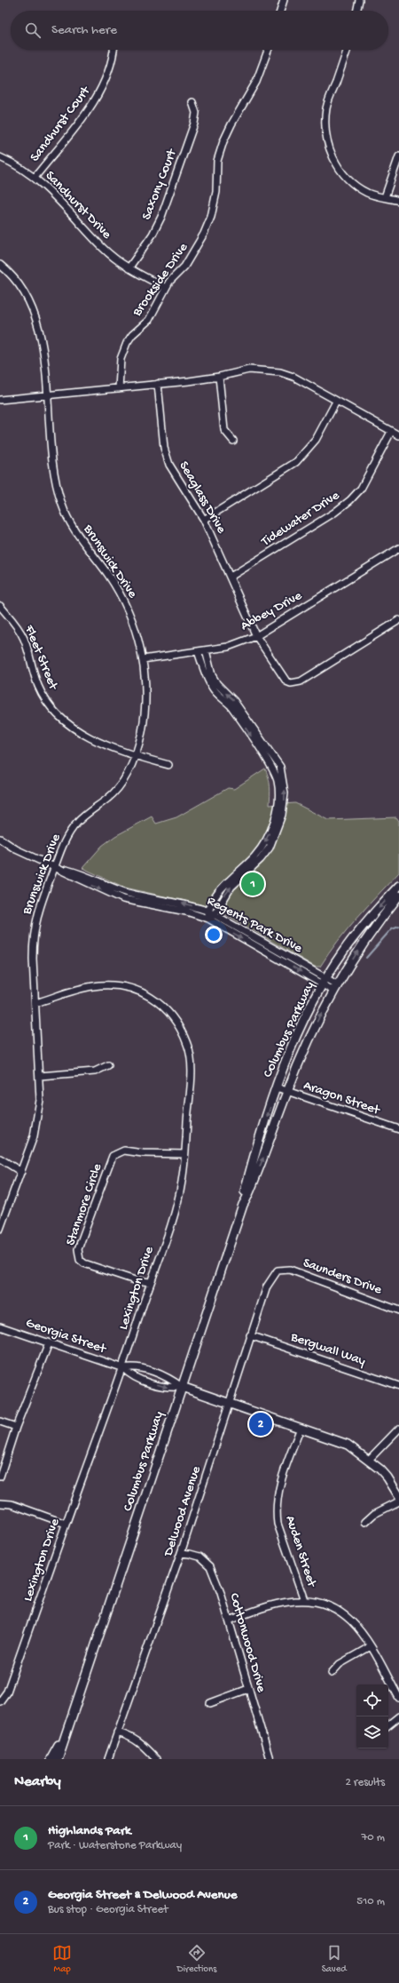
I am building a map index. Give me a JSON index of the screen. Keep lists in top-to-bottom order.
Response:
{
  "streets": {
    "main road": ["Columbus Parkway", "Georgia Street"],
    "street": [
      "Sandhurst Court",
      "Saxony Court",
      "Sandhurst Drive",
      "Brookside Drive",
      "Seaglass Drive",
      "Tidewater Drive",
      "Brunswick Drive",
      "Abbey Drive",
      "Fleet Street",
      "Regents Park Drive",
      "Aragon Street",
      "Stanmore Circle",
      "Saunders Drive",
      "Lexington Drive",
      "Bergwall Way",
      "Delwood Avenue",
      "Auden Street",
      "Cottonwood Drive"
    ]
  },
  "crossings": [
    ["Sandhurst Court", "Sandhurst Drive"],
    ["Saxony Court", "Sandhurst Drive"],
    ["Sandhurst Drive", "Brookside Drive"],
    ["Seaglass Drive", "Tidewater Drive"],
    ["Seaglass Drive", "Abbey Drive"],
    ["Brunswick Drive", "Abbey Drive"],
    ["Brunswick Drive", "Fleet Street"],
    ["Brunswick Drive", "Regents Park Drive"],
    ["Brunswick Drive", "Lexington Drive"],
    ["Regents Park Drive", "Columbus Parkway"],
    ["Columbus Parkway", "Aragon Street"],
    ["Columbus Parkway", "Georgia Street"],
    ["Stanmore Circle", "Lexington Drive"],
    ["Saunders Drive", "Delwood Avenue"],
    ["Lexington Drive", "Georgia Street"],
    ["Georgia Street", "Delwood Avenue"],
    ["Georgia Street", "Auden Street"],
    ["Bergwall Way", "Delwood Avenue"],
    ["Delwood Avenue", "Cottonwood Drive"]
  ],
  "page": {
    "search": "Search here",
    "pins": ["1", "2"],
    "heading": ["Nearby", "2 results"],
    "list": [
      {
        "mark": "1",
        "name": "Highlands Park",
        "note": "Park · Waterstone Parkway",
        "value": "70 m"
      },
      {
        "mark": "2",
        "name": "Georgia Street & Delwood Avenue",
        "note": "Bus stop · Georgia Street",
        "value": "510 m"
      }
    ],
    "nav": ["Map", "Directions", "Saved"]
  }
}
